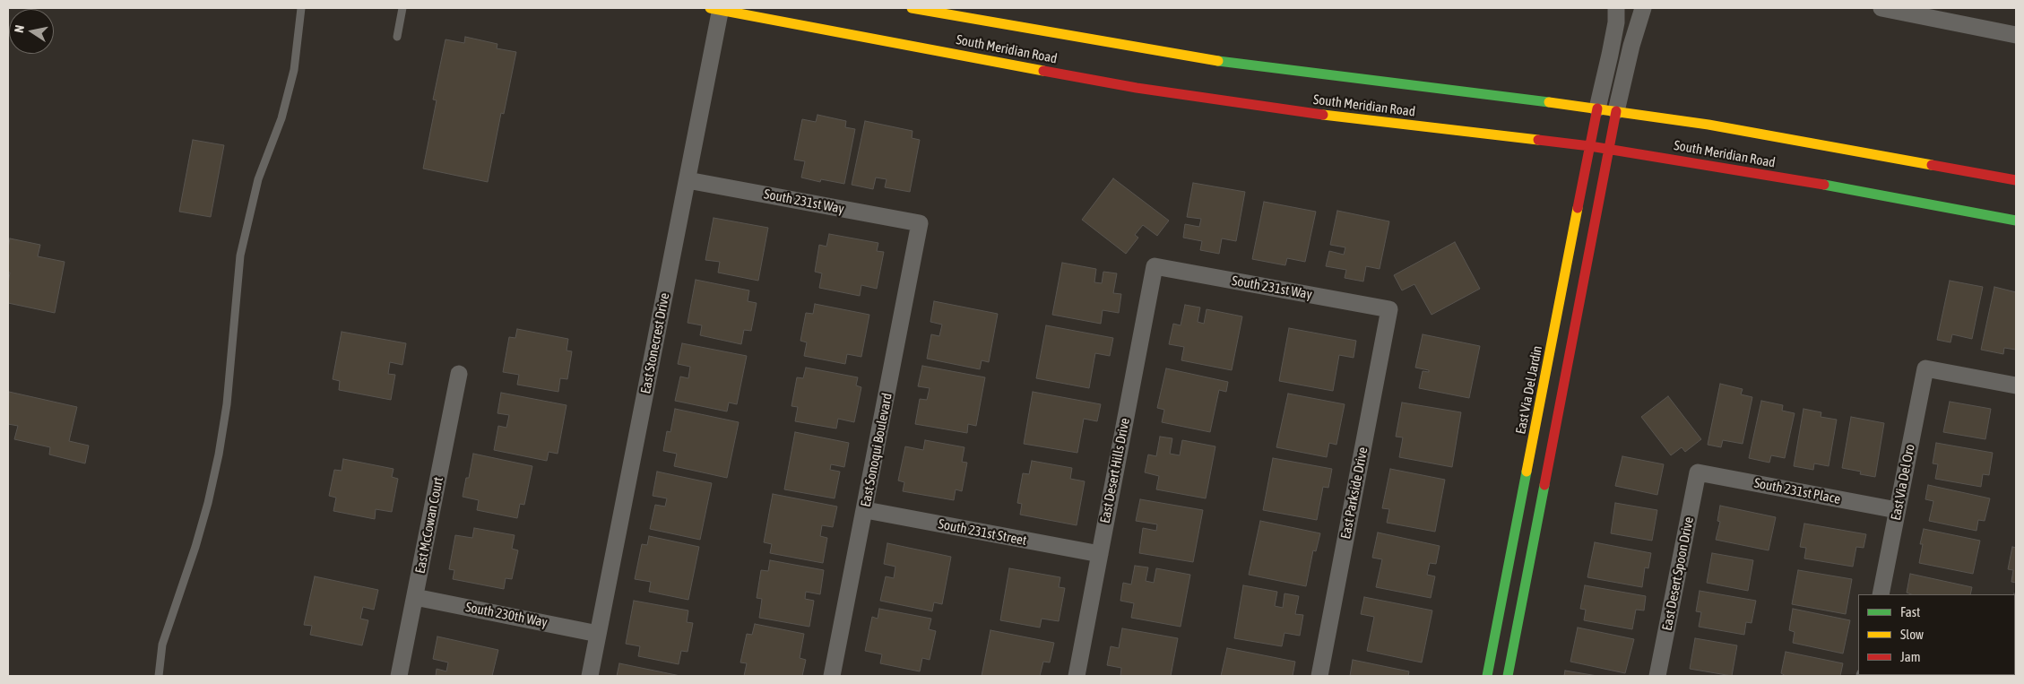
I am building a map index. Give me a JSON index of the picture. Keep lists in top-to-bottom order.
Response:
{
  "streets": {
    "street": [
      "South Meridian Road",
      "South 231st Way",
      "East Stonecrest Drive",
      "East Via Del Jardin",
      "East Sonoqui Boulevard",
      "East Desert Hills Drive",
      "East Via Del Oro",
      "South 231st Place",
      "East Parkside Drive",
      "East McCowan Court",
      "South 231st Street",
      "East Desert Spoon Drive",
      "South 230th Way"
    ]
  },
  "crossings": [
    ["South Meridian Road", "East Stonecrest Drive"],
    ["South Meridian Road", "East Via Del Jardin"],
    ["South 231st Way", "East Stonecrest Drive"],
    ["South 231st Way", "East Sonoqui Boulevard"],
    ["South 231st Way", "East Desert Hills Drive"],
    ["South 231st Way", "East Parkside Drive"],
    ["East Stonecrest Drive", "South 230th Way"],
    ["East Sonoqui Boulevard", "South 231st Street"],
    ["East Desert Hills Drive", "South 231st Street"],
    ["East Via Del Oro", "South 231st Place"],
    ["South 231st Place", "East Desert Spoon Drive"],
    ["East McCowan Court", "South 230th Way"]
  ],
  "legend": ["Fast", "Slow", "Jam"],
  "north": "left"
}
